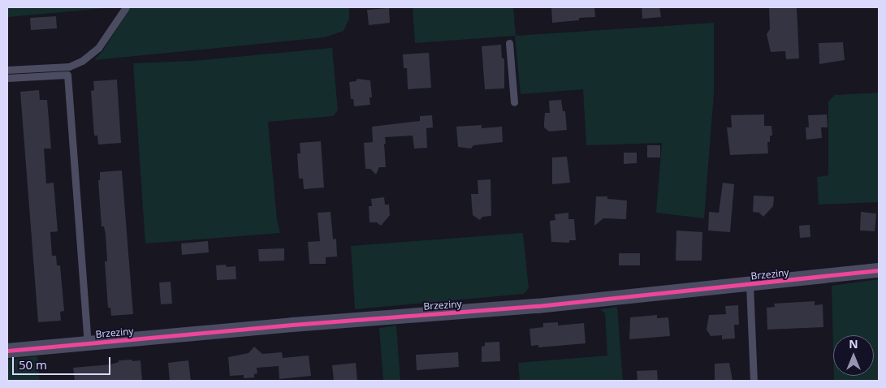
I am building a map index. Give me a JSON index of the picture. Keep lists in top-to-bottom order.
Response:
{
  "streets": {
    "street": ["Brzeziny"]
  },
  "scale_bar": "50 m",
  "north": "top"
}
